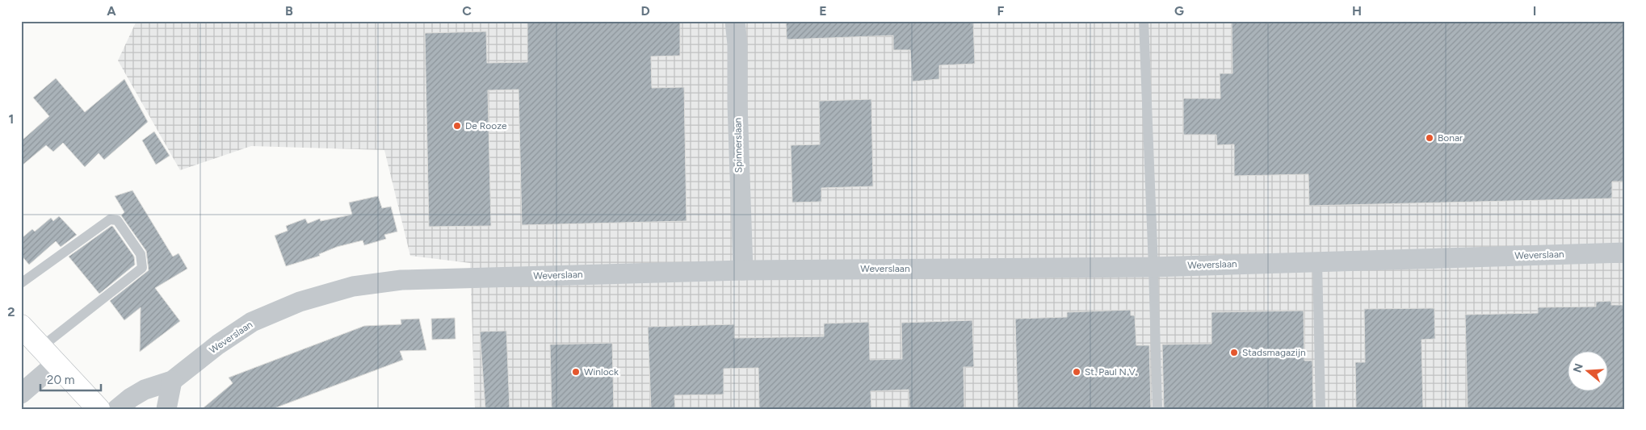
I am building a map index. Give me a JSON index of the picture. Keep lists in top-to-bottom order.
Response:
{
  "streets": {
    "street": ["Spinnerslaan", "Weverslaan"]
  },
  "crossings": [
    ["Spinnerslaan", "Weverslaan"]
  ],
  "places": [
    "De Rooze",
    "Bonar",
    "Stadsmagazijn",
    "Winlock",
    "St. Paul N.V."
  ],
  "scale_bar": "20 m",
  "north": "left",
  "grid": {
    "columns": [
      "A",
      "B",
      "C",
      "D",
      "E",
      "F",
      "G",
      "H",
      "I"
    ],
    "rows": ["1", "2"]
  }
}
